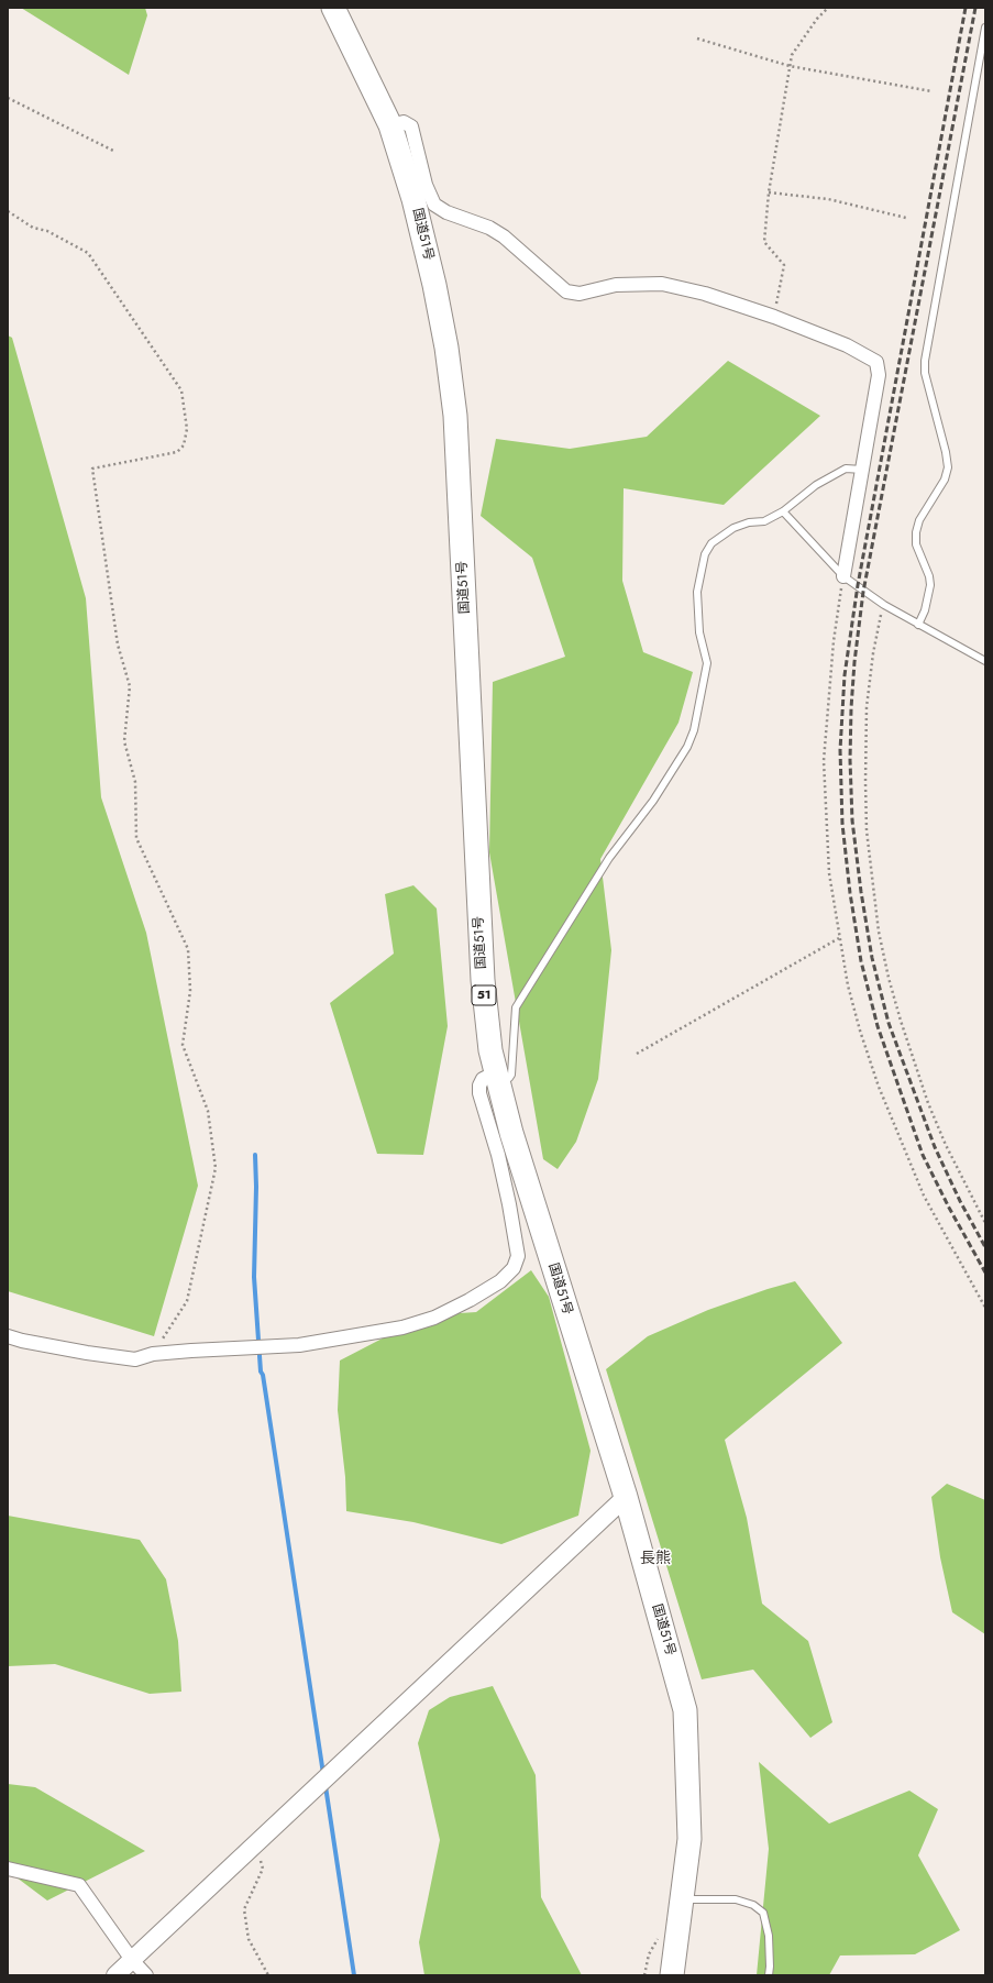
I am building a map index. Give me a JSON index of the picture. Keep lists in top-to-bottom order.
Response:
{
  "streets": {
    "highway": ["国道51号", "51"]
  },
  "districts": ["長熊"]
}
